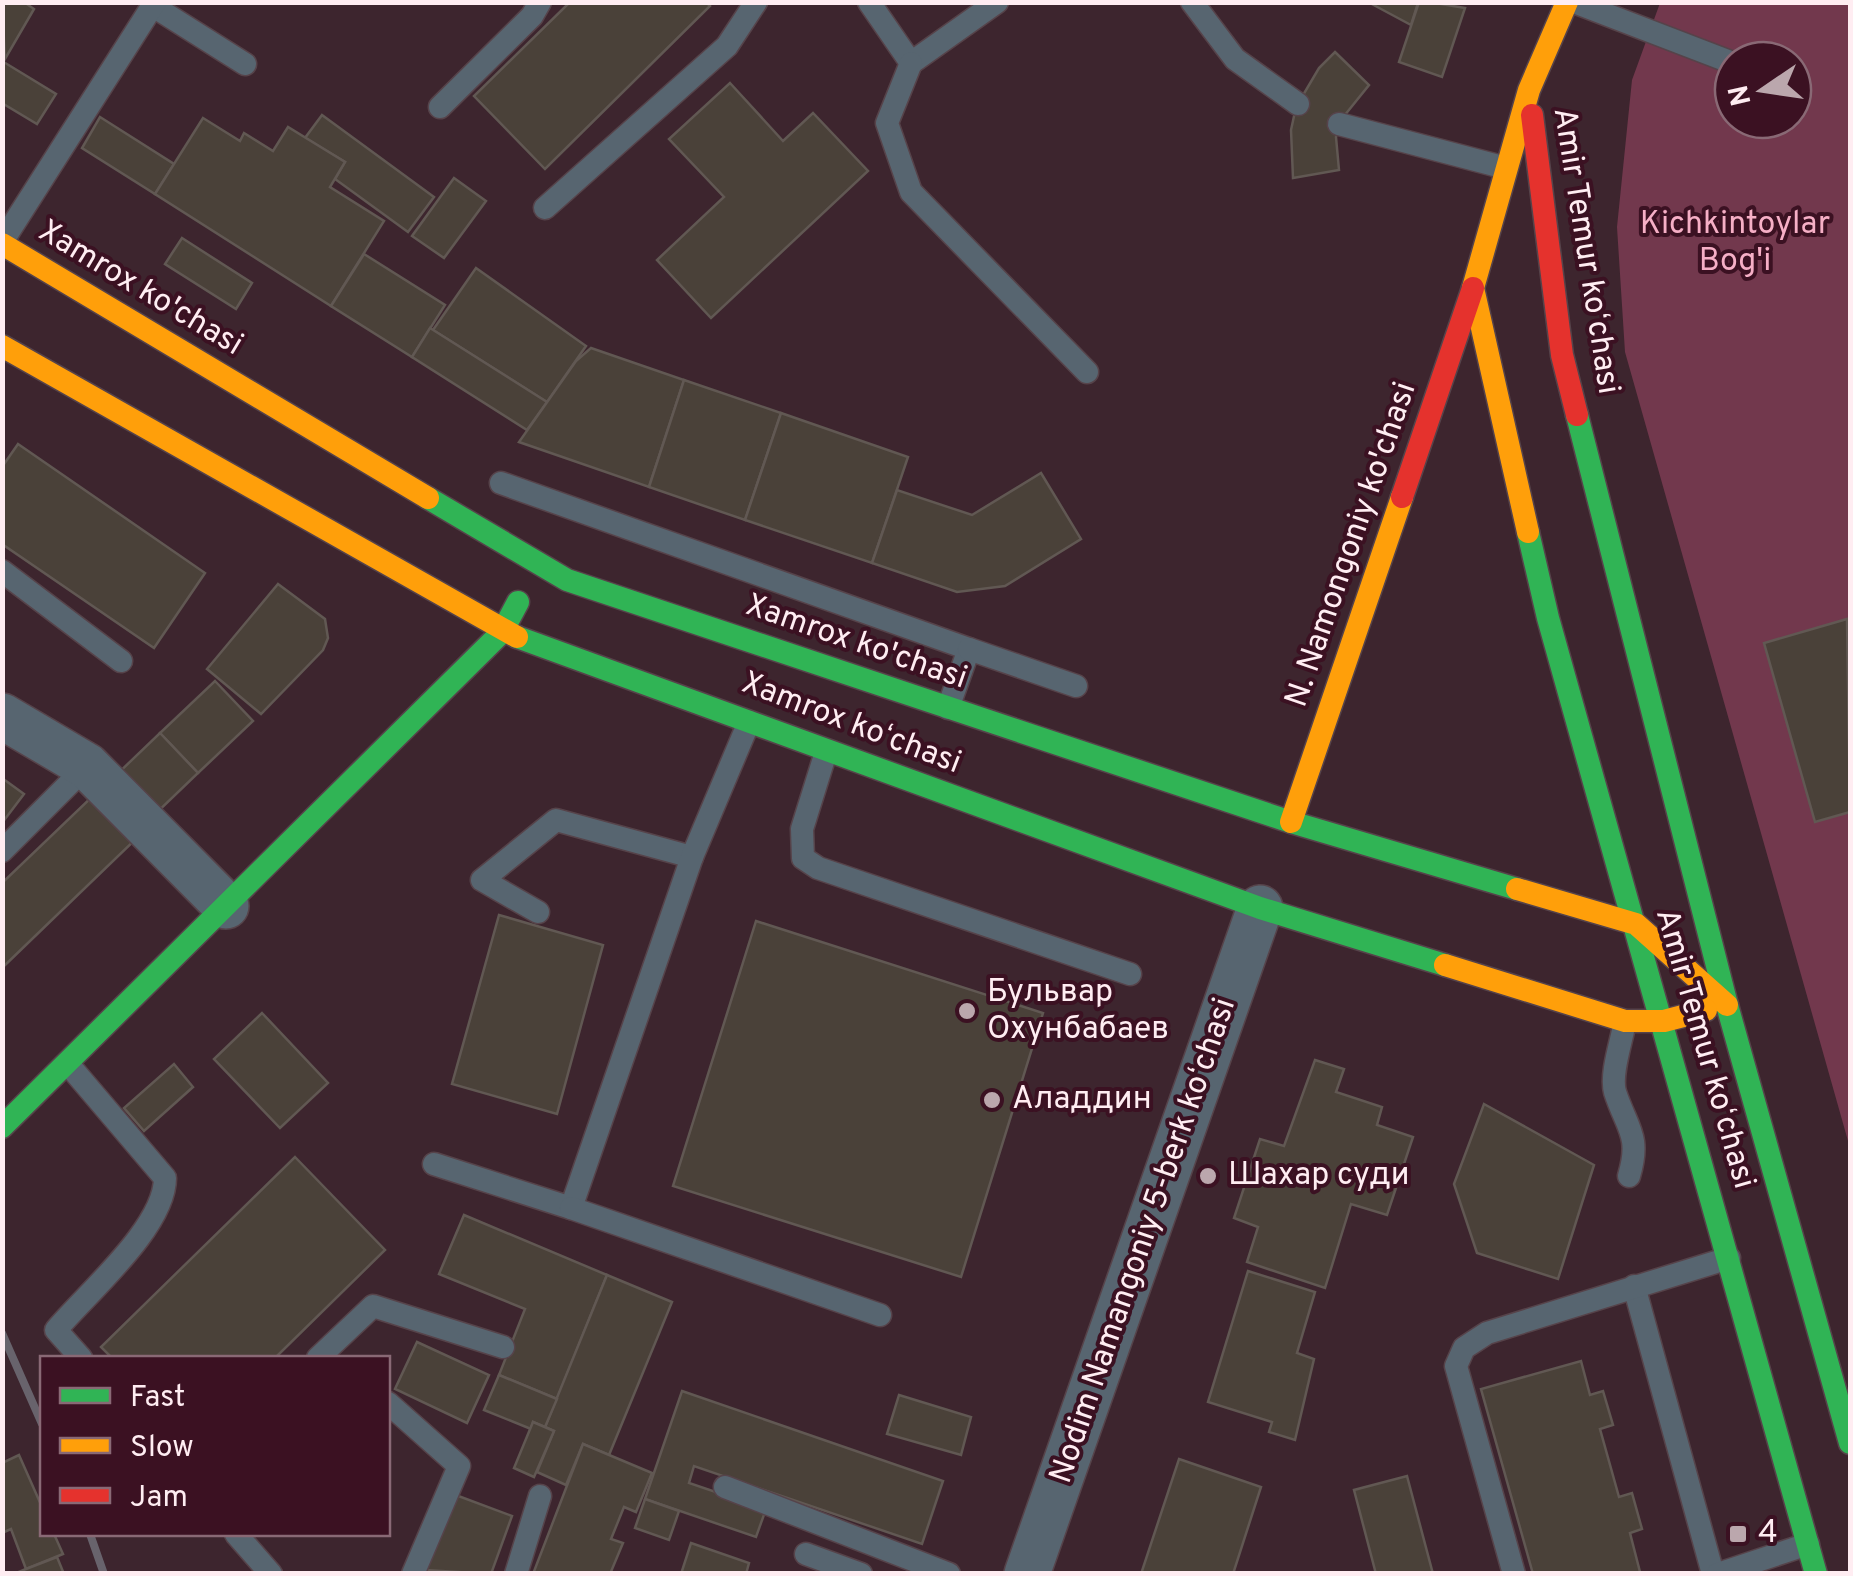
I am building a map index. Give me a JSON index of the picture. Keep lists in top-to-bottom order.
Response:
{
  "streets": {
    "main road": [
      "Amir Temur koʻchasi",
      "Xamrox ko'chasi",
      "N. Namongoniy ko'chasi",
      "Xamrox koʻchasi"
    ],
    "street": ["Nodim Namangoniy 5-berk koʻchasi"]
  },
  "crossings": [
    ["Amir Temur koʻchasi", "Xamrox ko'chasi"],
    ["Amir Temur koʻchasi", "N. Namongoniy ko'chasi"],
    ["Amir Temur koʻchasi", "Xamrox koʻchasi"],
    ["Xamrox ko'chasi", "N. Namongoniy ko'chasi"],
    ["Xamrox ko'chasi", "Xamrox koʻchasi"],
    ["Xamrox koʻchasi", "Nodim Namangoniy 5-berk koʻchasi"]
  ],
  "parks": ["Kichkintoylar Bog'i"],
  "places": {
    "other": ["Бульвар Охунбабаев", "Аладдин", "Шахар суди"],
    "transit": ["4"]
  },
  "legend": ["Fast", "Slow", "Jam"],
  "north": "left"
}
